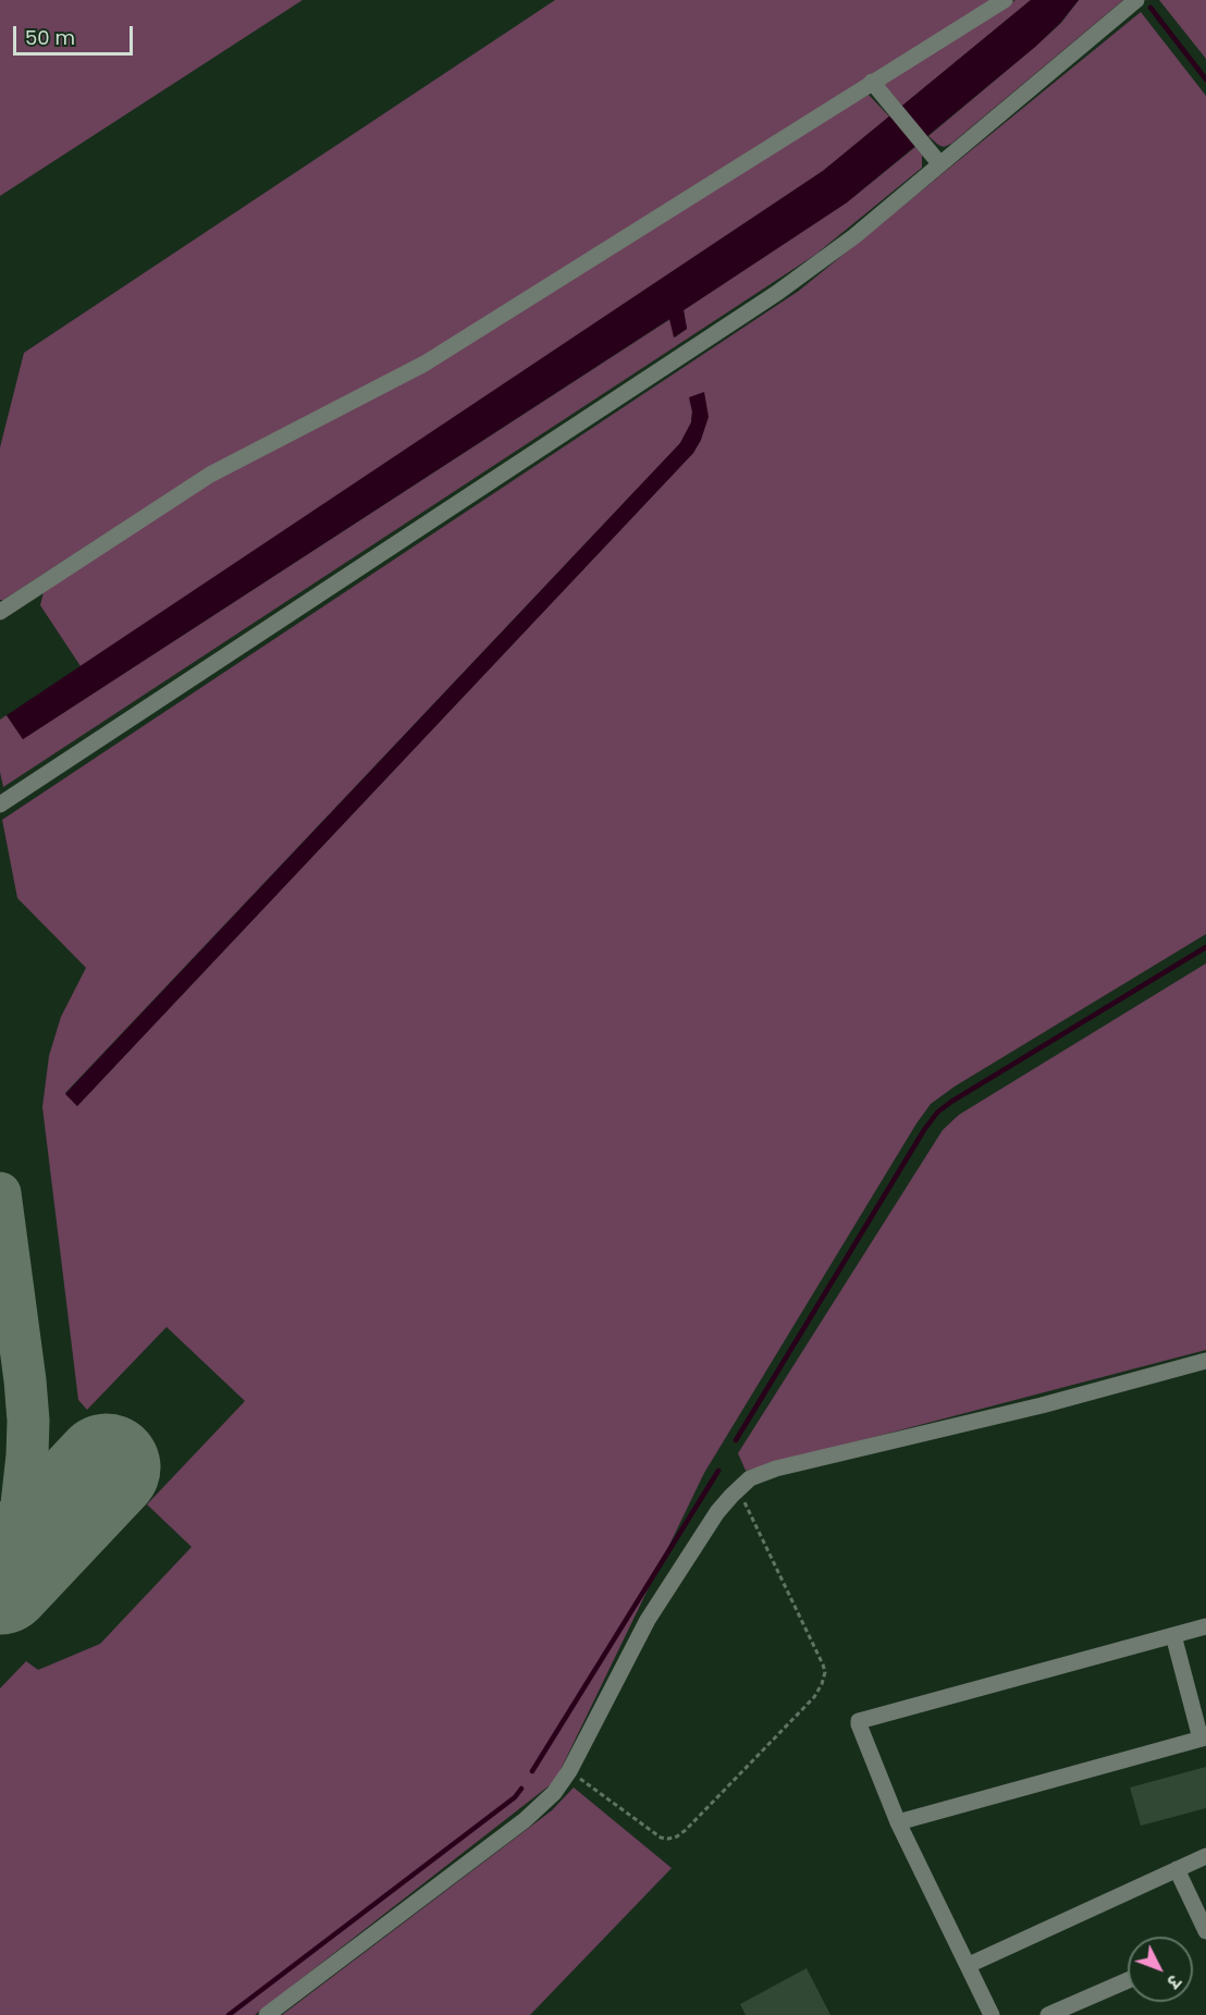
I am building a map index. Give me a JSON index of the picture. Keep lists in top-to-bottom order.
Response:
{
  "scale_bar": "50 m",
  "north": "bottom right"
}
